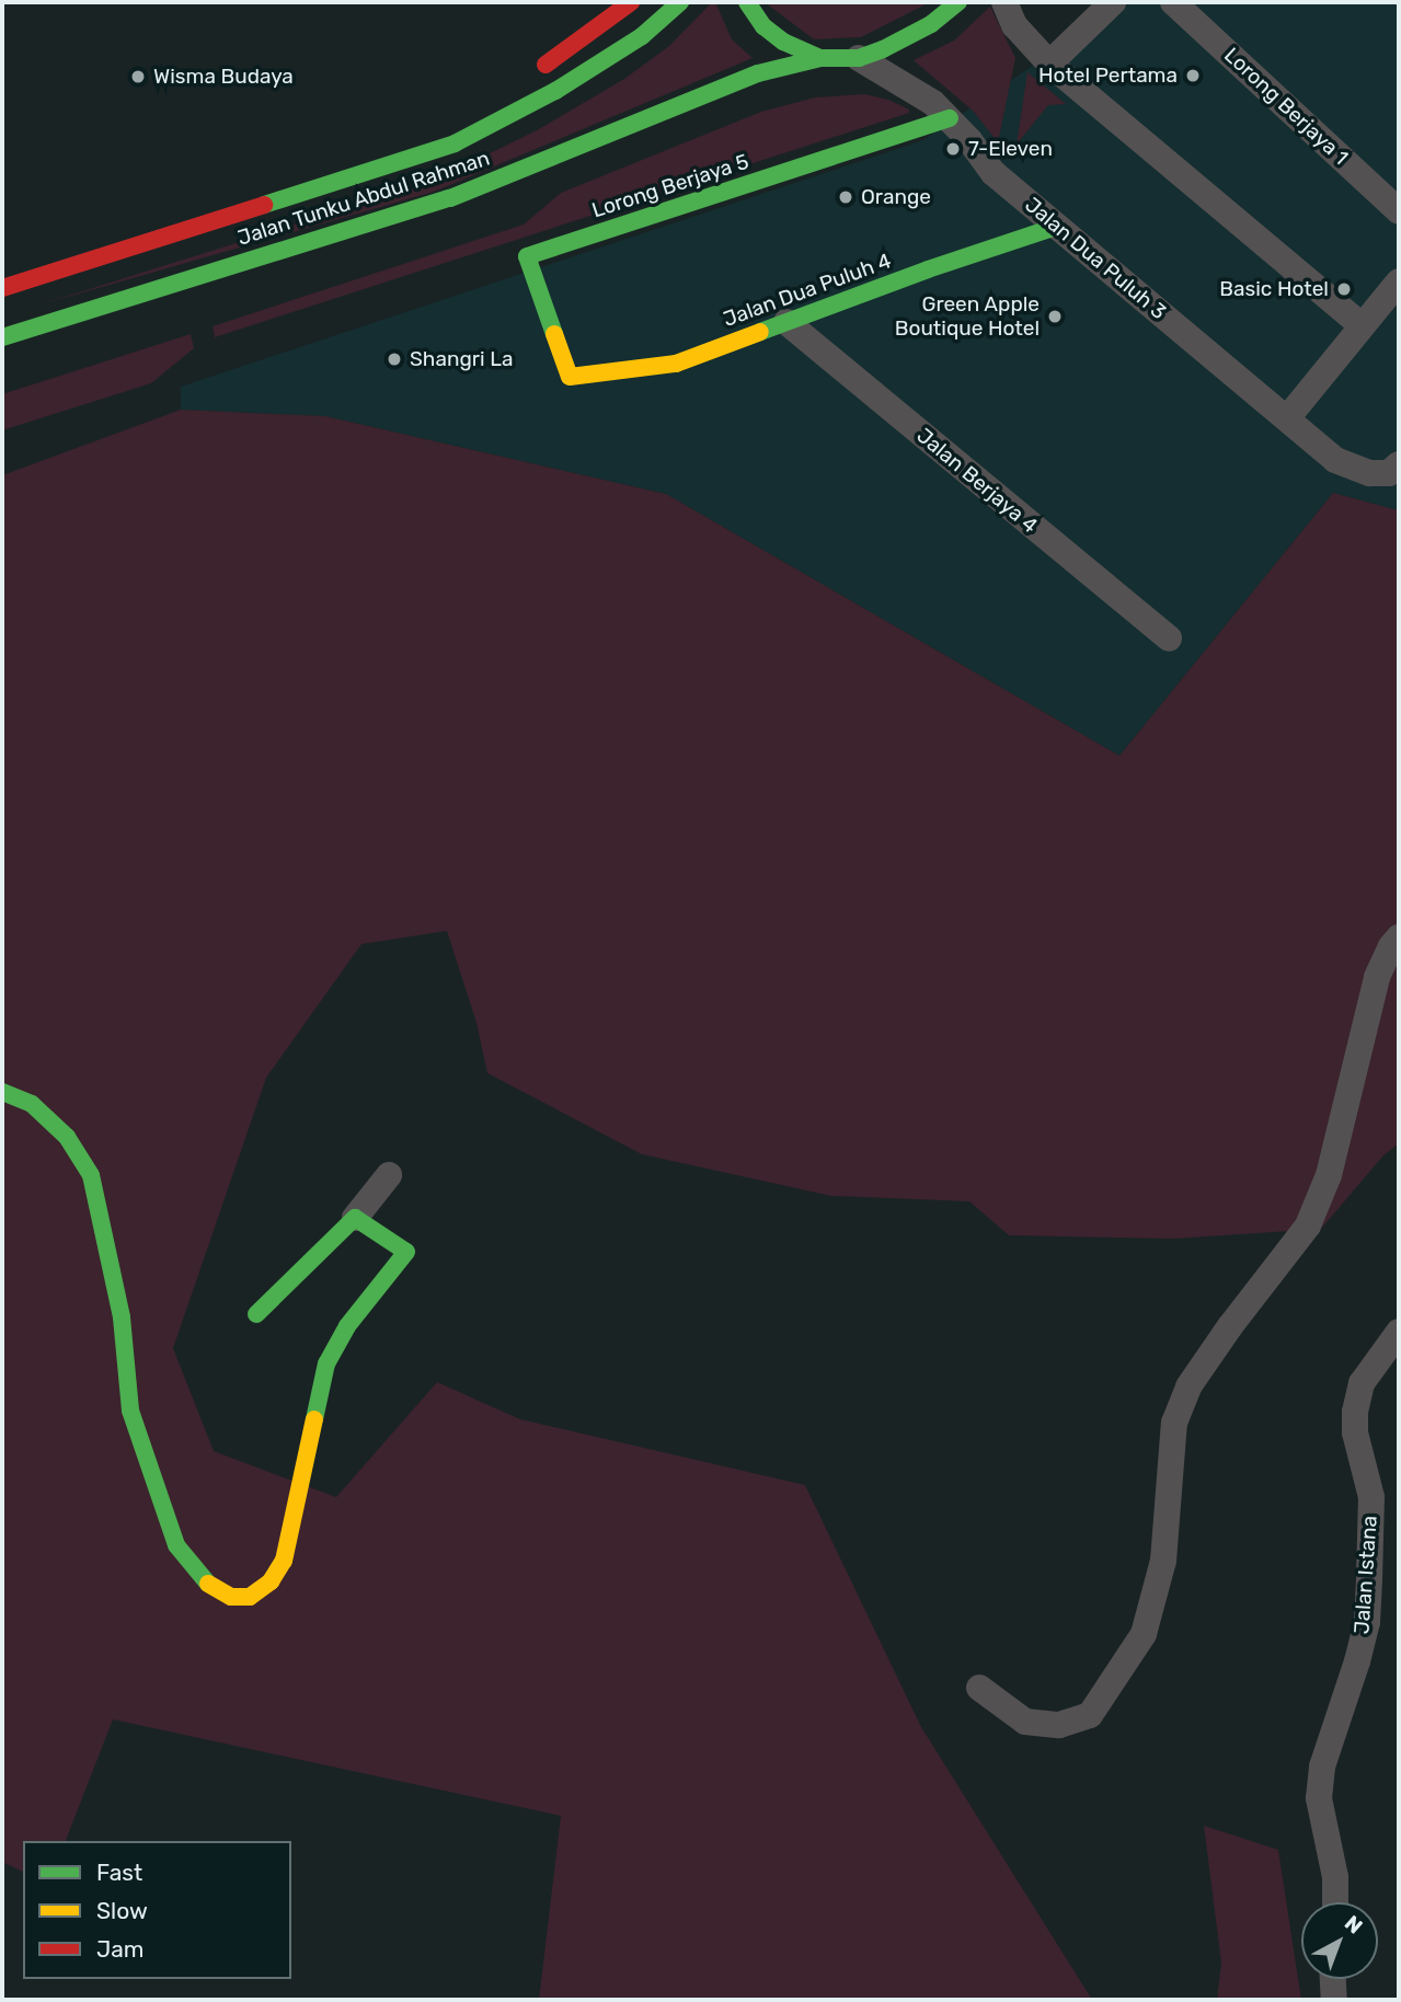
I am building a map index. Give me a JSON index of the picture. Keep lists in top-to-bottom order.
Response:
{
  "streets": {
    "street": [
      "Lorong Berjaya 1",
      "Lorong Berjaya 5",
      "Jalan Tunku Abdul Rahman",
      "Jalan Dua Puluh 3",
      "Jalan Dua Puluh 4",
      "Jalan Berjaya 4",
      "Jalan Istana"
    ]
  },
  "crossings": [
    ["Lorong Berjaya 5", "Jalan Dua Puluh 3"],
    ["Lorong Berjaya 5", "Jalan Dua Puluh 4"],
    ["Jalan Dua Puluh 3", "Jalan Dua Puluh 4"],
    ["Jalan Dua Puluh 4", "Jalan Berjaya 4"]
  ],
  "places": [
    "Hotel Pertama",
    "Wisma Budaya",
    "7-Eleven",
    "Orange",
    "Basic Hotel",
    "Green Apple Boutique Hotel",
    "Shangri La"
  ],
  "legend": ["Fast", "Slow", "Jam"],
  "north": "top right"
}
